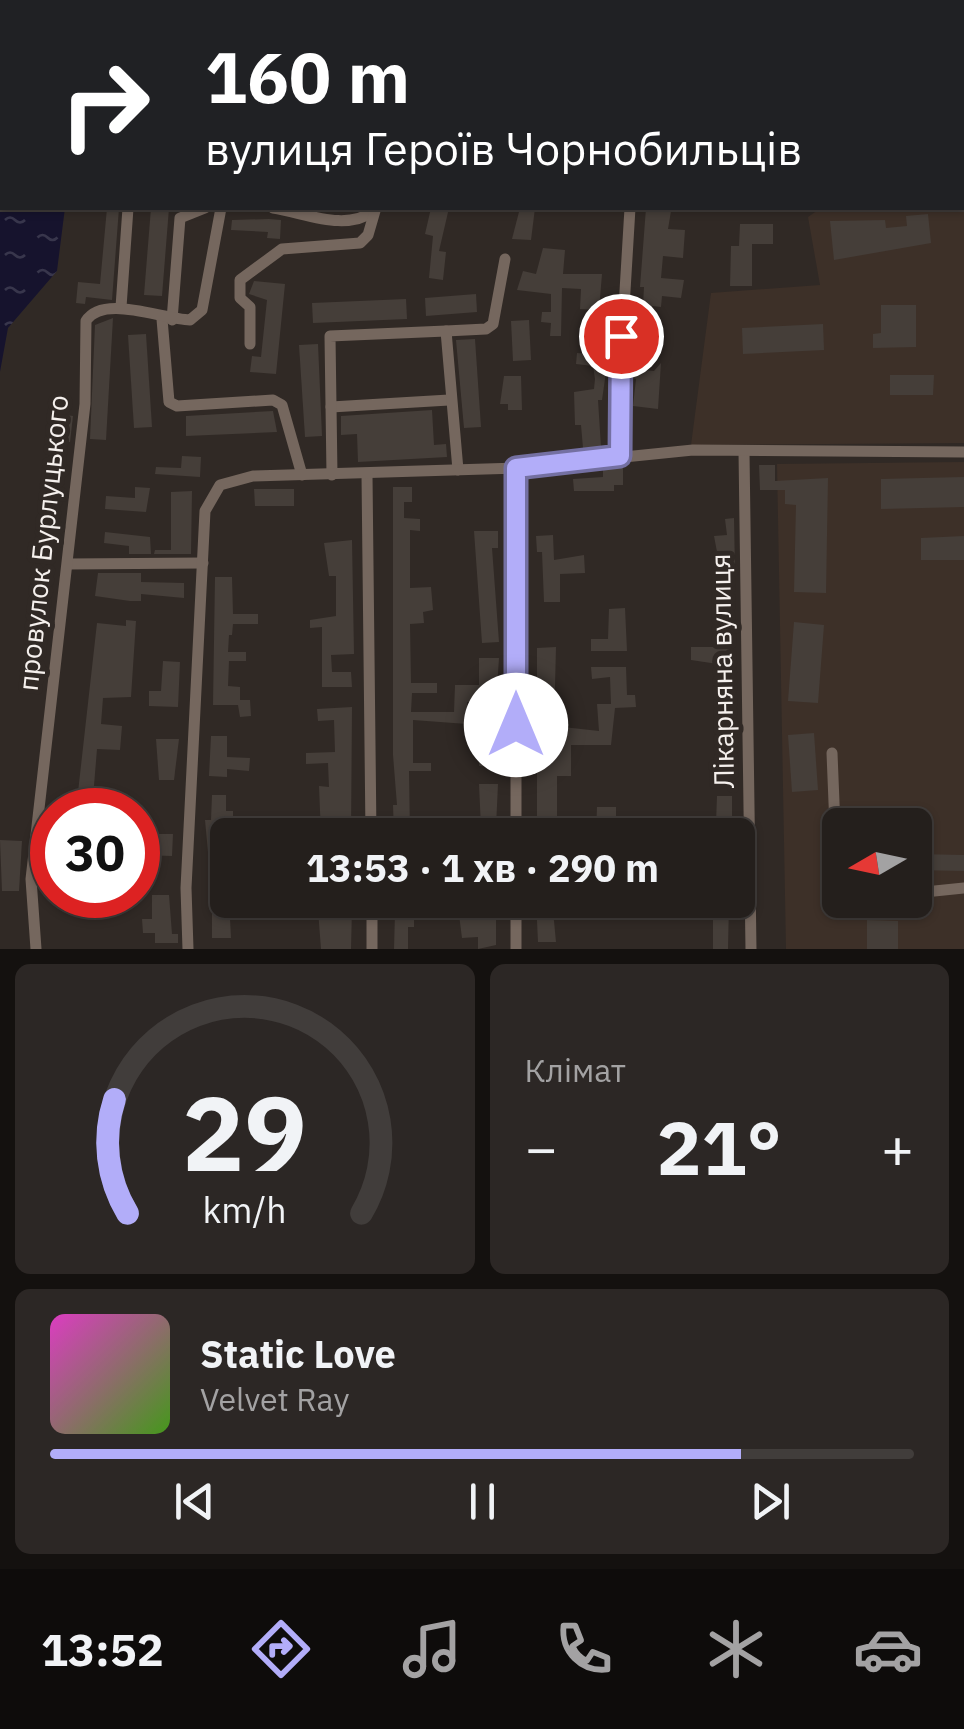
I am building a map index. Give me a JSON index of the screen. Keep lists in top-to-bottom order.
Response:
{
  "streets": {
    "street": ["провулок Бурлуцького", "Лікарняна вулиця"]
  },
  "north": "left",
  "page": {
    "turn": ["160 m", "вулиця Героїв Чорнобильців"],
    "limit": "30",
    "trip": "13:53 · 1 хв · 290 m",
    "tile": "Клімат",
    "heat": ["−", "21°", "+"],
    "song": ["Static Love", "Velvet Ray"],
    "tabs": "13:52",
    "gauge": ["29", "km/h"]
  }
}
